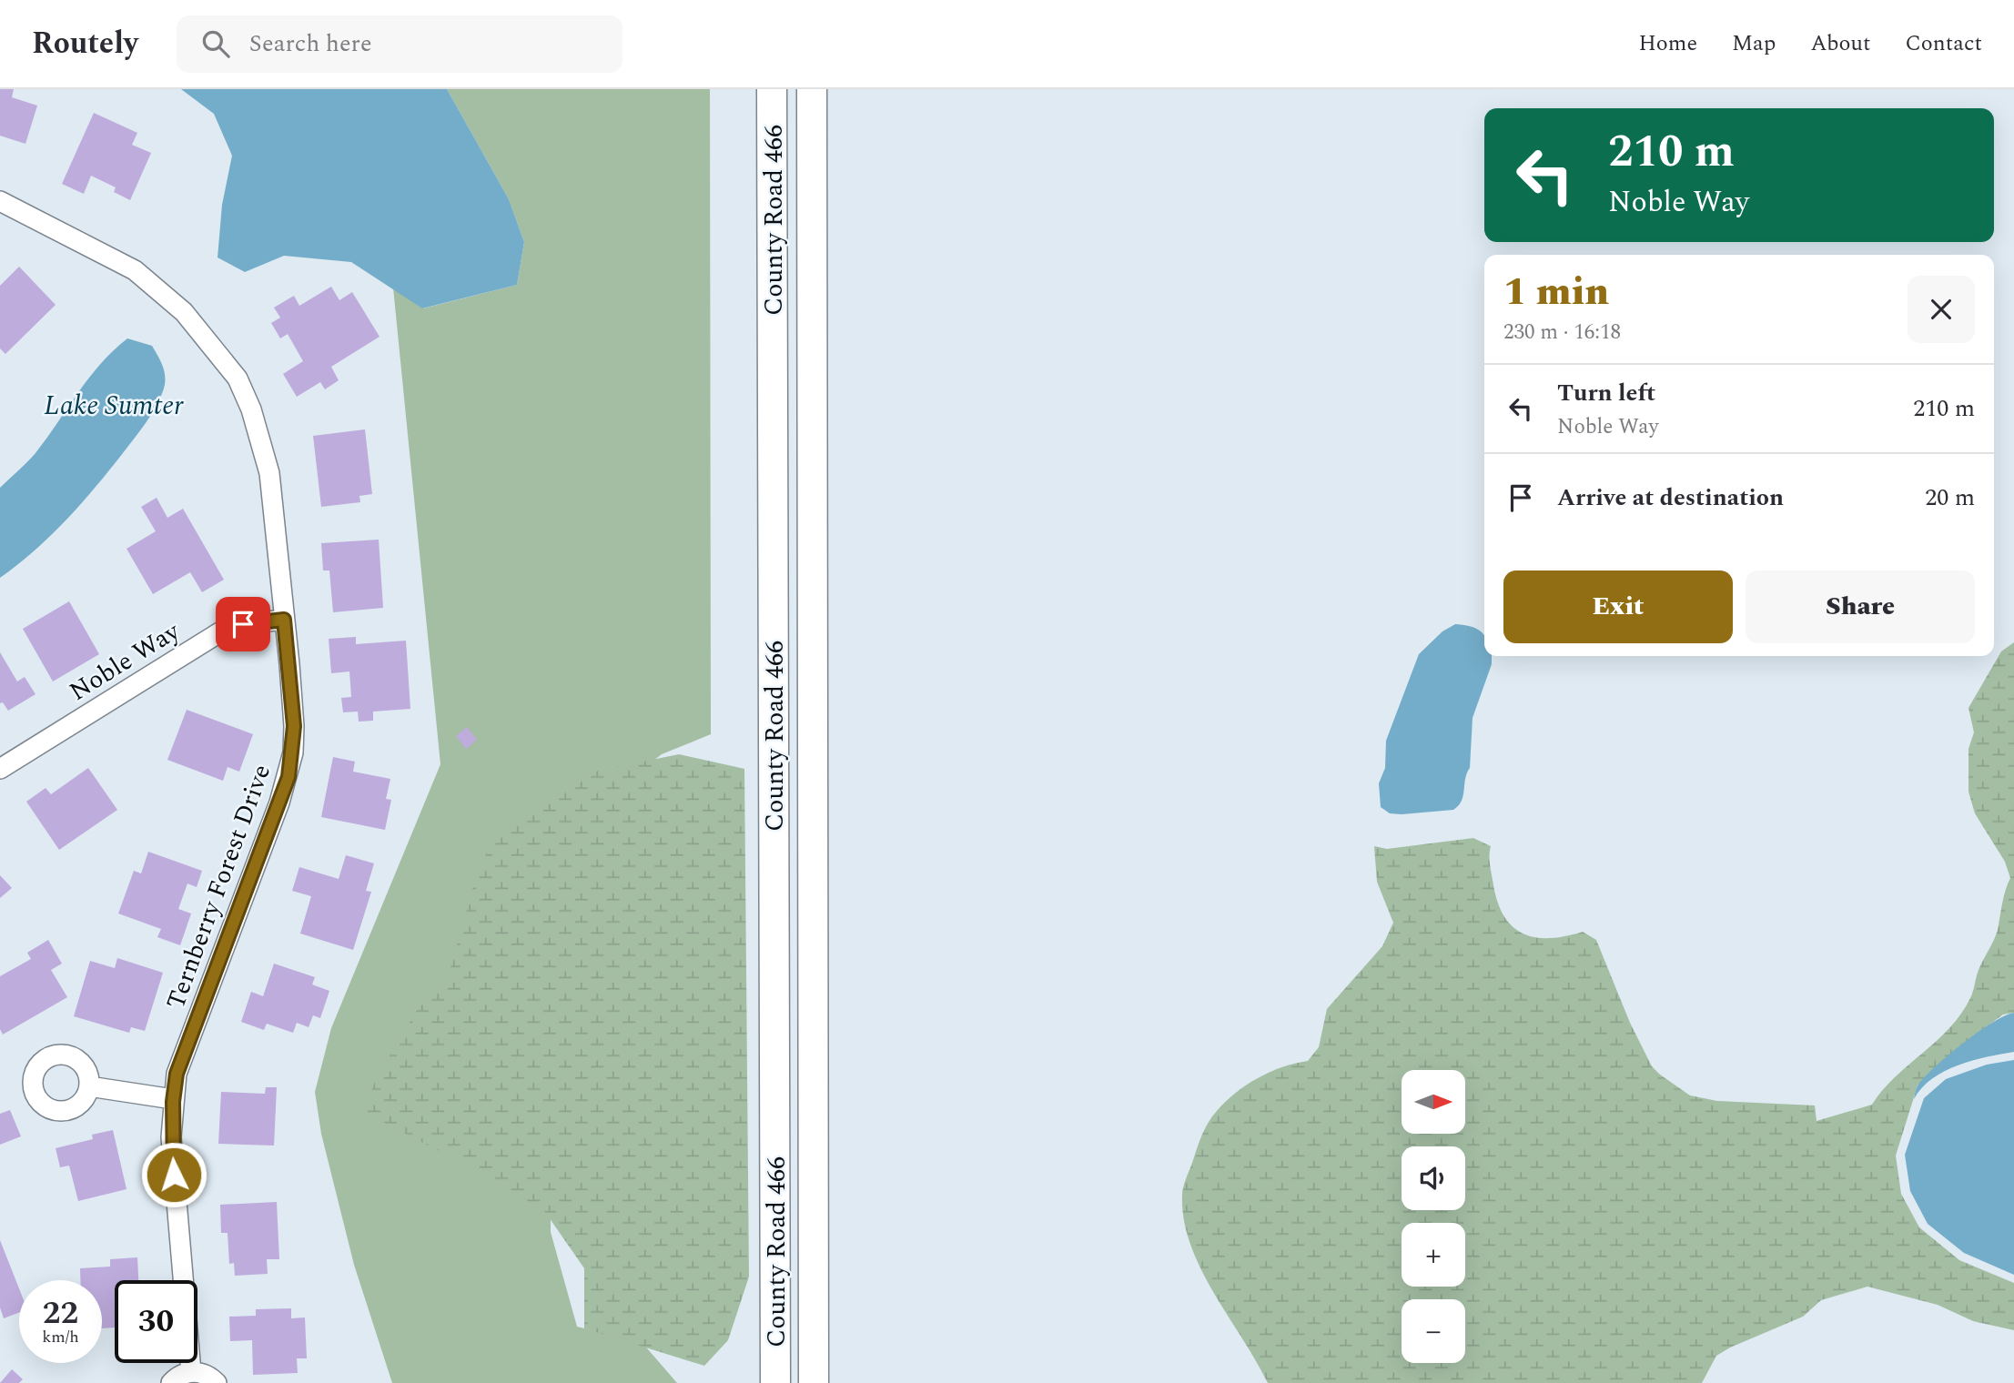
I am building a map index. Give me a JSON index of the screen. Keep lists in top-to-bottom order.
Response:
{
  "streets": {
    "main road": ["County Road 466"],
    "street": ["Noble Way", "Ternberry Forest Drive"]
  },
  "crossings": [
    ["Noble Way", "Ternberry Forest Drive"]
  ],
  "water": ["Lake Sumter"],
  "north": "right",
  "page": {
    "header": "Routely",
    "search": "Search here",
    "nav": [
      "Home",
      "Map",
      "About",
      "Contact"
    ],
    "turn": ["210 m", "Noble Way"],
    "heading": ["1 min", "230 m · 16:18"],
    "list": [
      {
        "name": "Turn left",
        "note": "Noble Way",
        "value": "210 m"
      },
      {
        "name": "Arrive at destination",
        "value": "20 m"
      }
    ],
    "buttons": ["Exit", "Share"],
    "map_buttons": ["+", "−"],
    "speed": "22 km/h",
    "limit": "30"
  }
}
